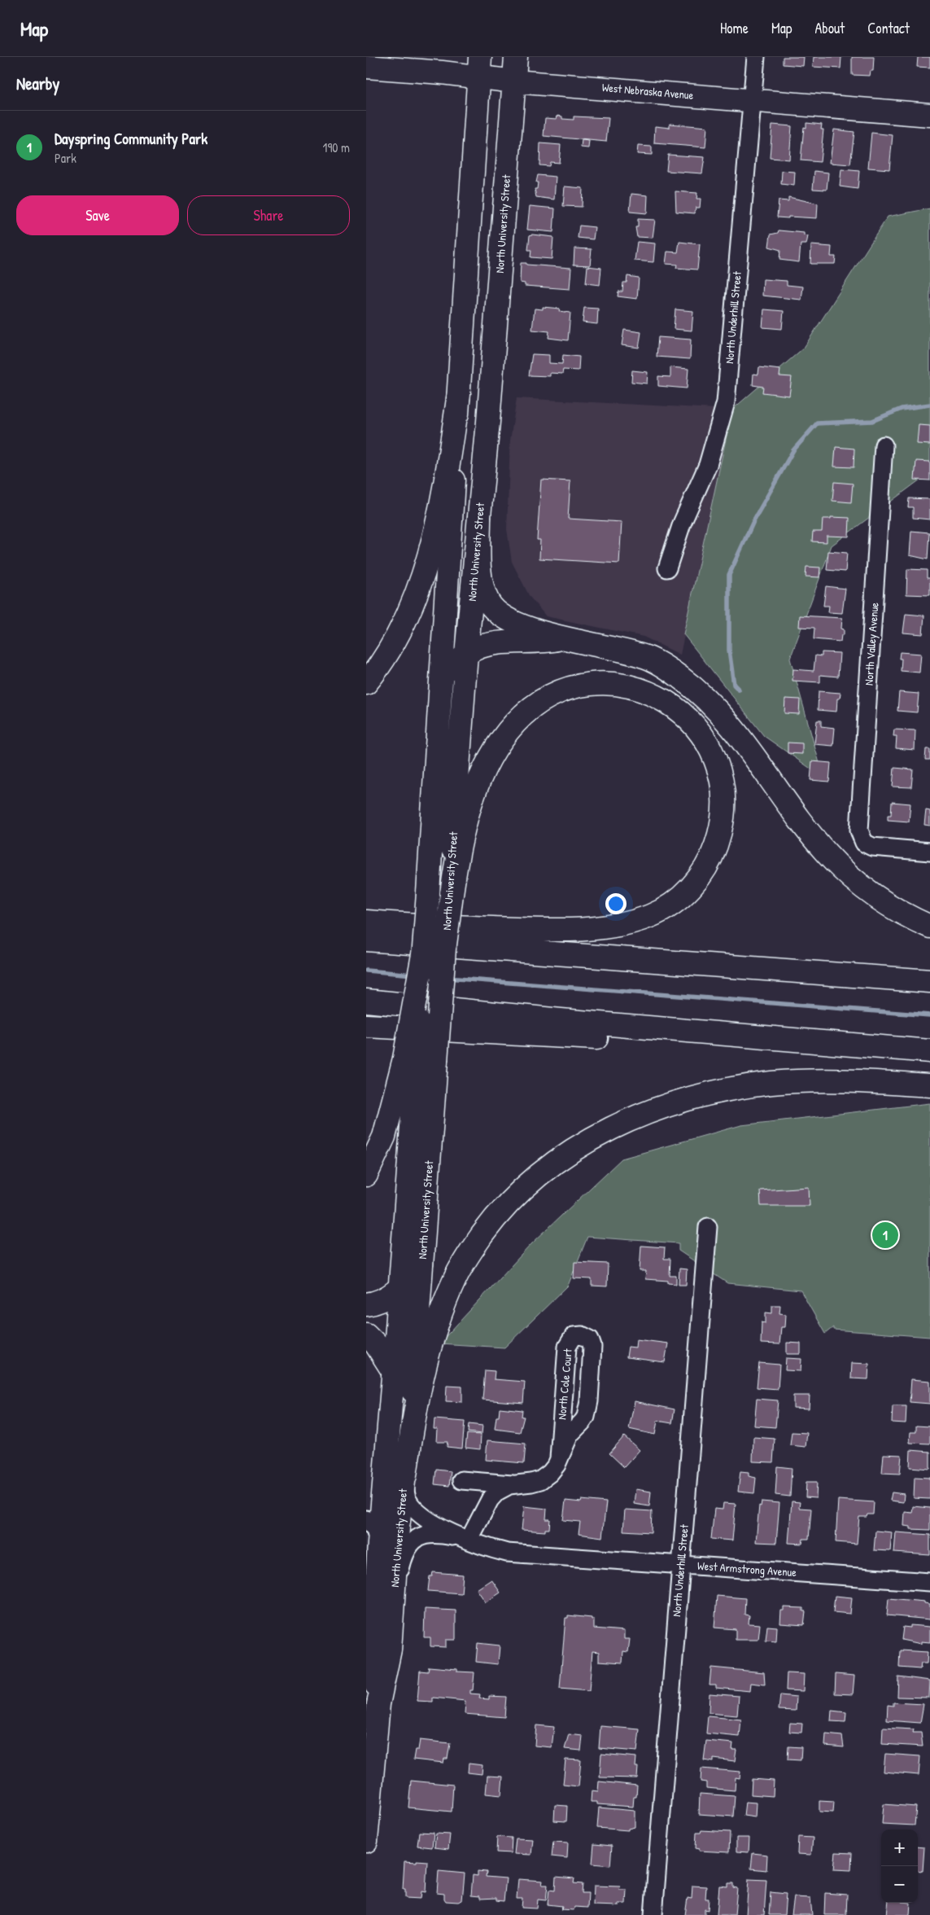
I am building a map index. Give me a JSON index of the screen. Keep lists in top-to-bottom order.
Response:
{
  "streets": {
    "main road": ["West Nebraska Avenue", "North University Street"],
    "street": [
      "North Underhill Street",
      "North Valley Avenue",
      "North Cole Court",
      "West Armstrong Avenue"
    ]
  },
  "crossings": [
    ["West Nebraska Avenue", "North University Street"],
    ["West Nebraska Avenue", "North Underhill Street"],
    ["North University Street", "West Armstrong Avenue"],
    ["North Underhill Street", "West Armstrong Avenue"],
    ["North Cole Court", "West Armstrong Avenue"]
  ],
  "page": {
    "header": "Map",
    "nav": [
      "Home",
      "Map",
      "About",
      "Contact"
    ],
    "heading": "Nearby",
    "list": [
      {
        "mark": "1",
        "name": "Dayspring Community Park",
        "note": "Park",
        "value": "190 m"
      }
    ],
    "buttons": ["Save", "Share"],
    "pins": "1",
    "map_buttons": ["+", "−"]
  }
}
